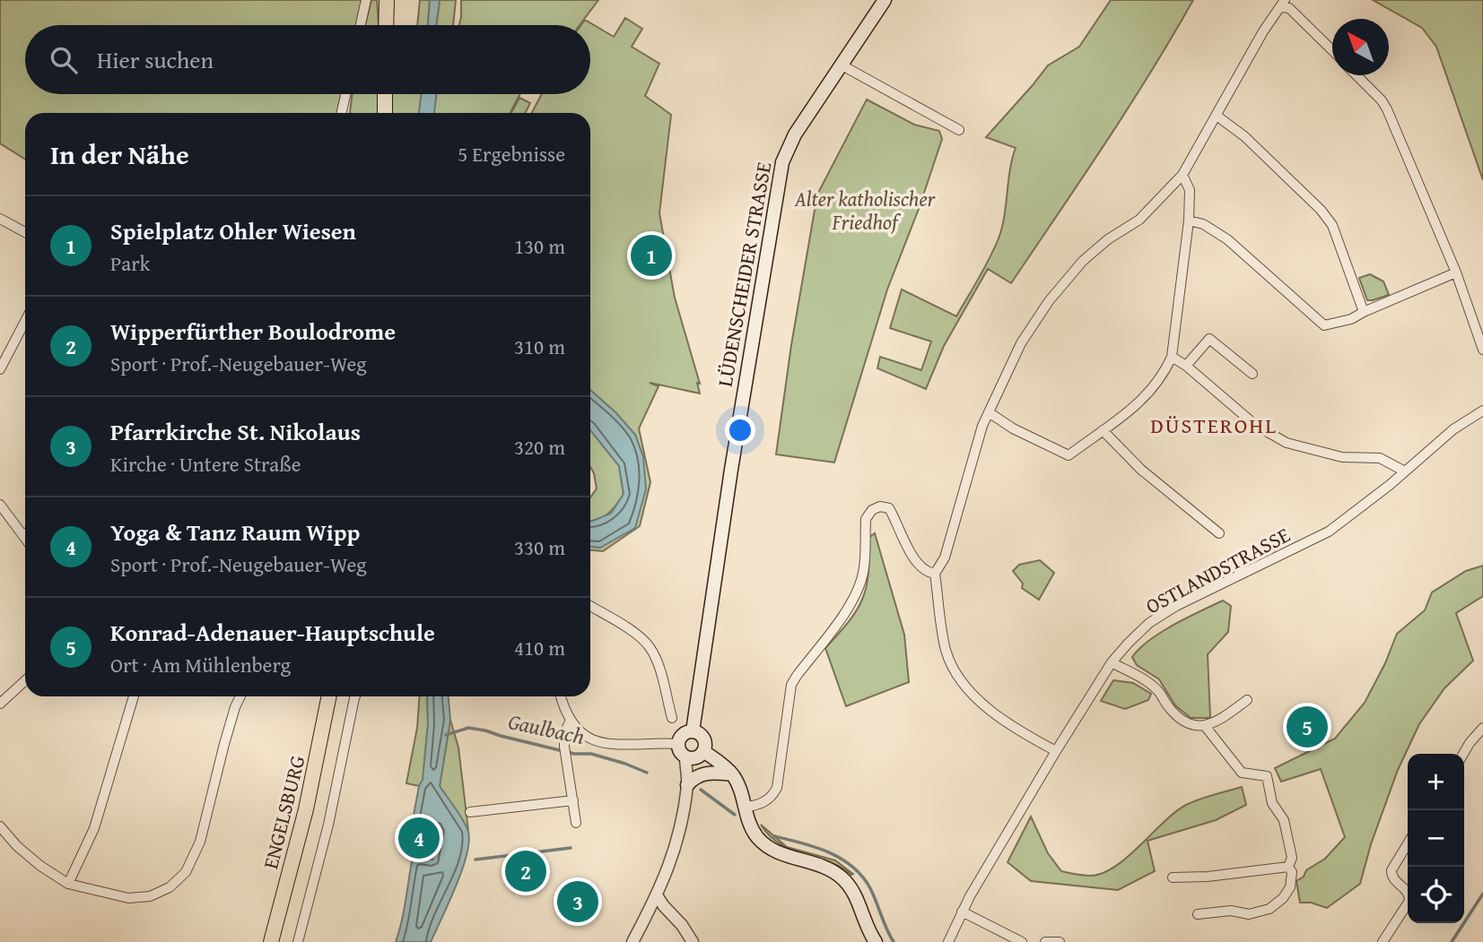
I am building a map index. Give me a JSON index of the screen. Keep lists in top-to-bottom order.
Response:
{
  "streets": {
    "main road": ["LÜDENSCHEIDER STRASSE", "ENGELSBURG"],
    "street": ["OSTLANDSTRASSE"]
  },
  "districts": ["DÜSTEROHL"],
  "water": ["Gaulbach"],
  "parks": ["Alter katholischer Friedhof"],
  "north": "top left",
  "page": {
    "search": "Hier suchen",
    "heading": ["In der Nähe", "5 Ergebnisse"],
    "list": [
      {
        "mark": "1",
        "name": "Spielplatz Ohler Wiesen",
        "note": "Park",
        "value": "130 m"
      },
      {
        "mark": "2",
        "name": "Wipperfürther Boulodrome",
        "note": "Sport · Prof.-Neugebauer-Weg",
        "value": "310 m"
      },
      {
        "mark": "3",
        "name": "Pfarrkirche St. Nikolaus",
        "note": "Kirche · Untere Straße",
        "value": "320 m"
      },
      {
        "mark": "4",
        "name": "Yoga & Tanz Raum Wipp",
        "note": "Sport · Prof.-Neugebauer-Weg",
        "value": "330 m"
      },
      {
        "mark": "5",
        "name": "Konrad-Adenauer-Hauptschule",
        "note": "Ort · Am Mühlenberg",
        "value": "410 m"
      }
    ],
    "pins": [
      "1",
      "5",
      "4",
      "2",
      "3"
    ],
    "map_buttons": ["+", "−"]
  }
}
